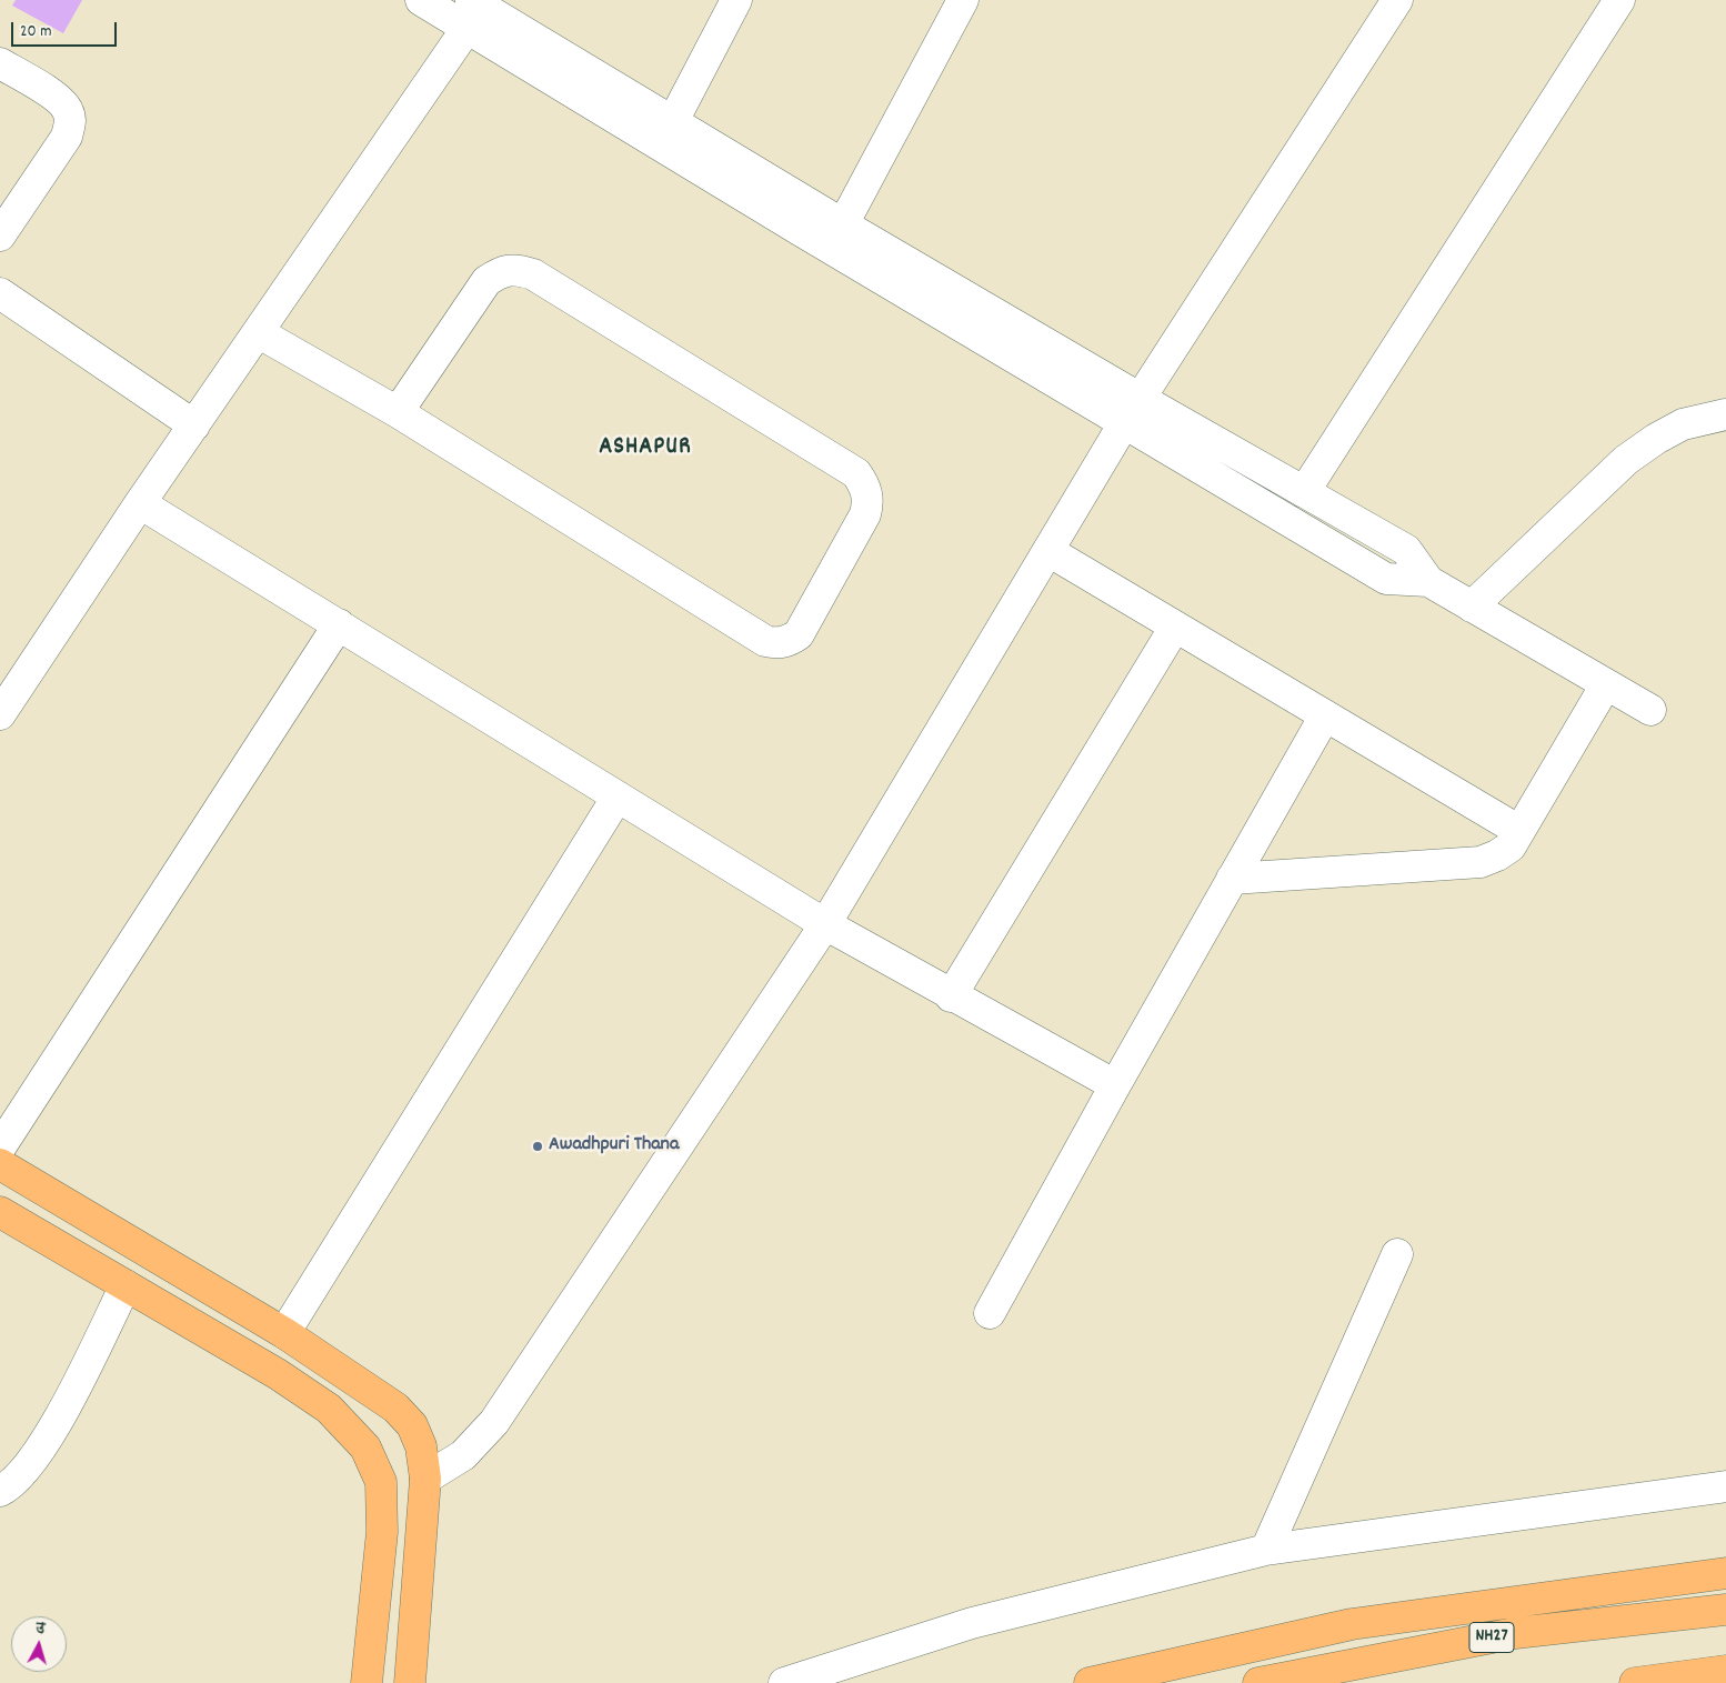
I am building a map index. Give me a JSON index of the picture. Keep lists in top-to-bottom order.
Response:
{
  "streets": {
    "main road": ["NH27"]
  },
  "districts": ["ASHAPUR"],
  "places": ["Awadhpuri Thana"],
  "scale_bar": "20 m",
  "north": "top"
}
